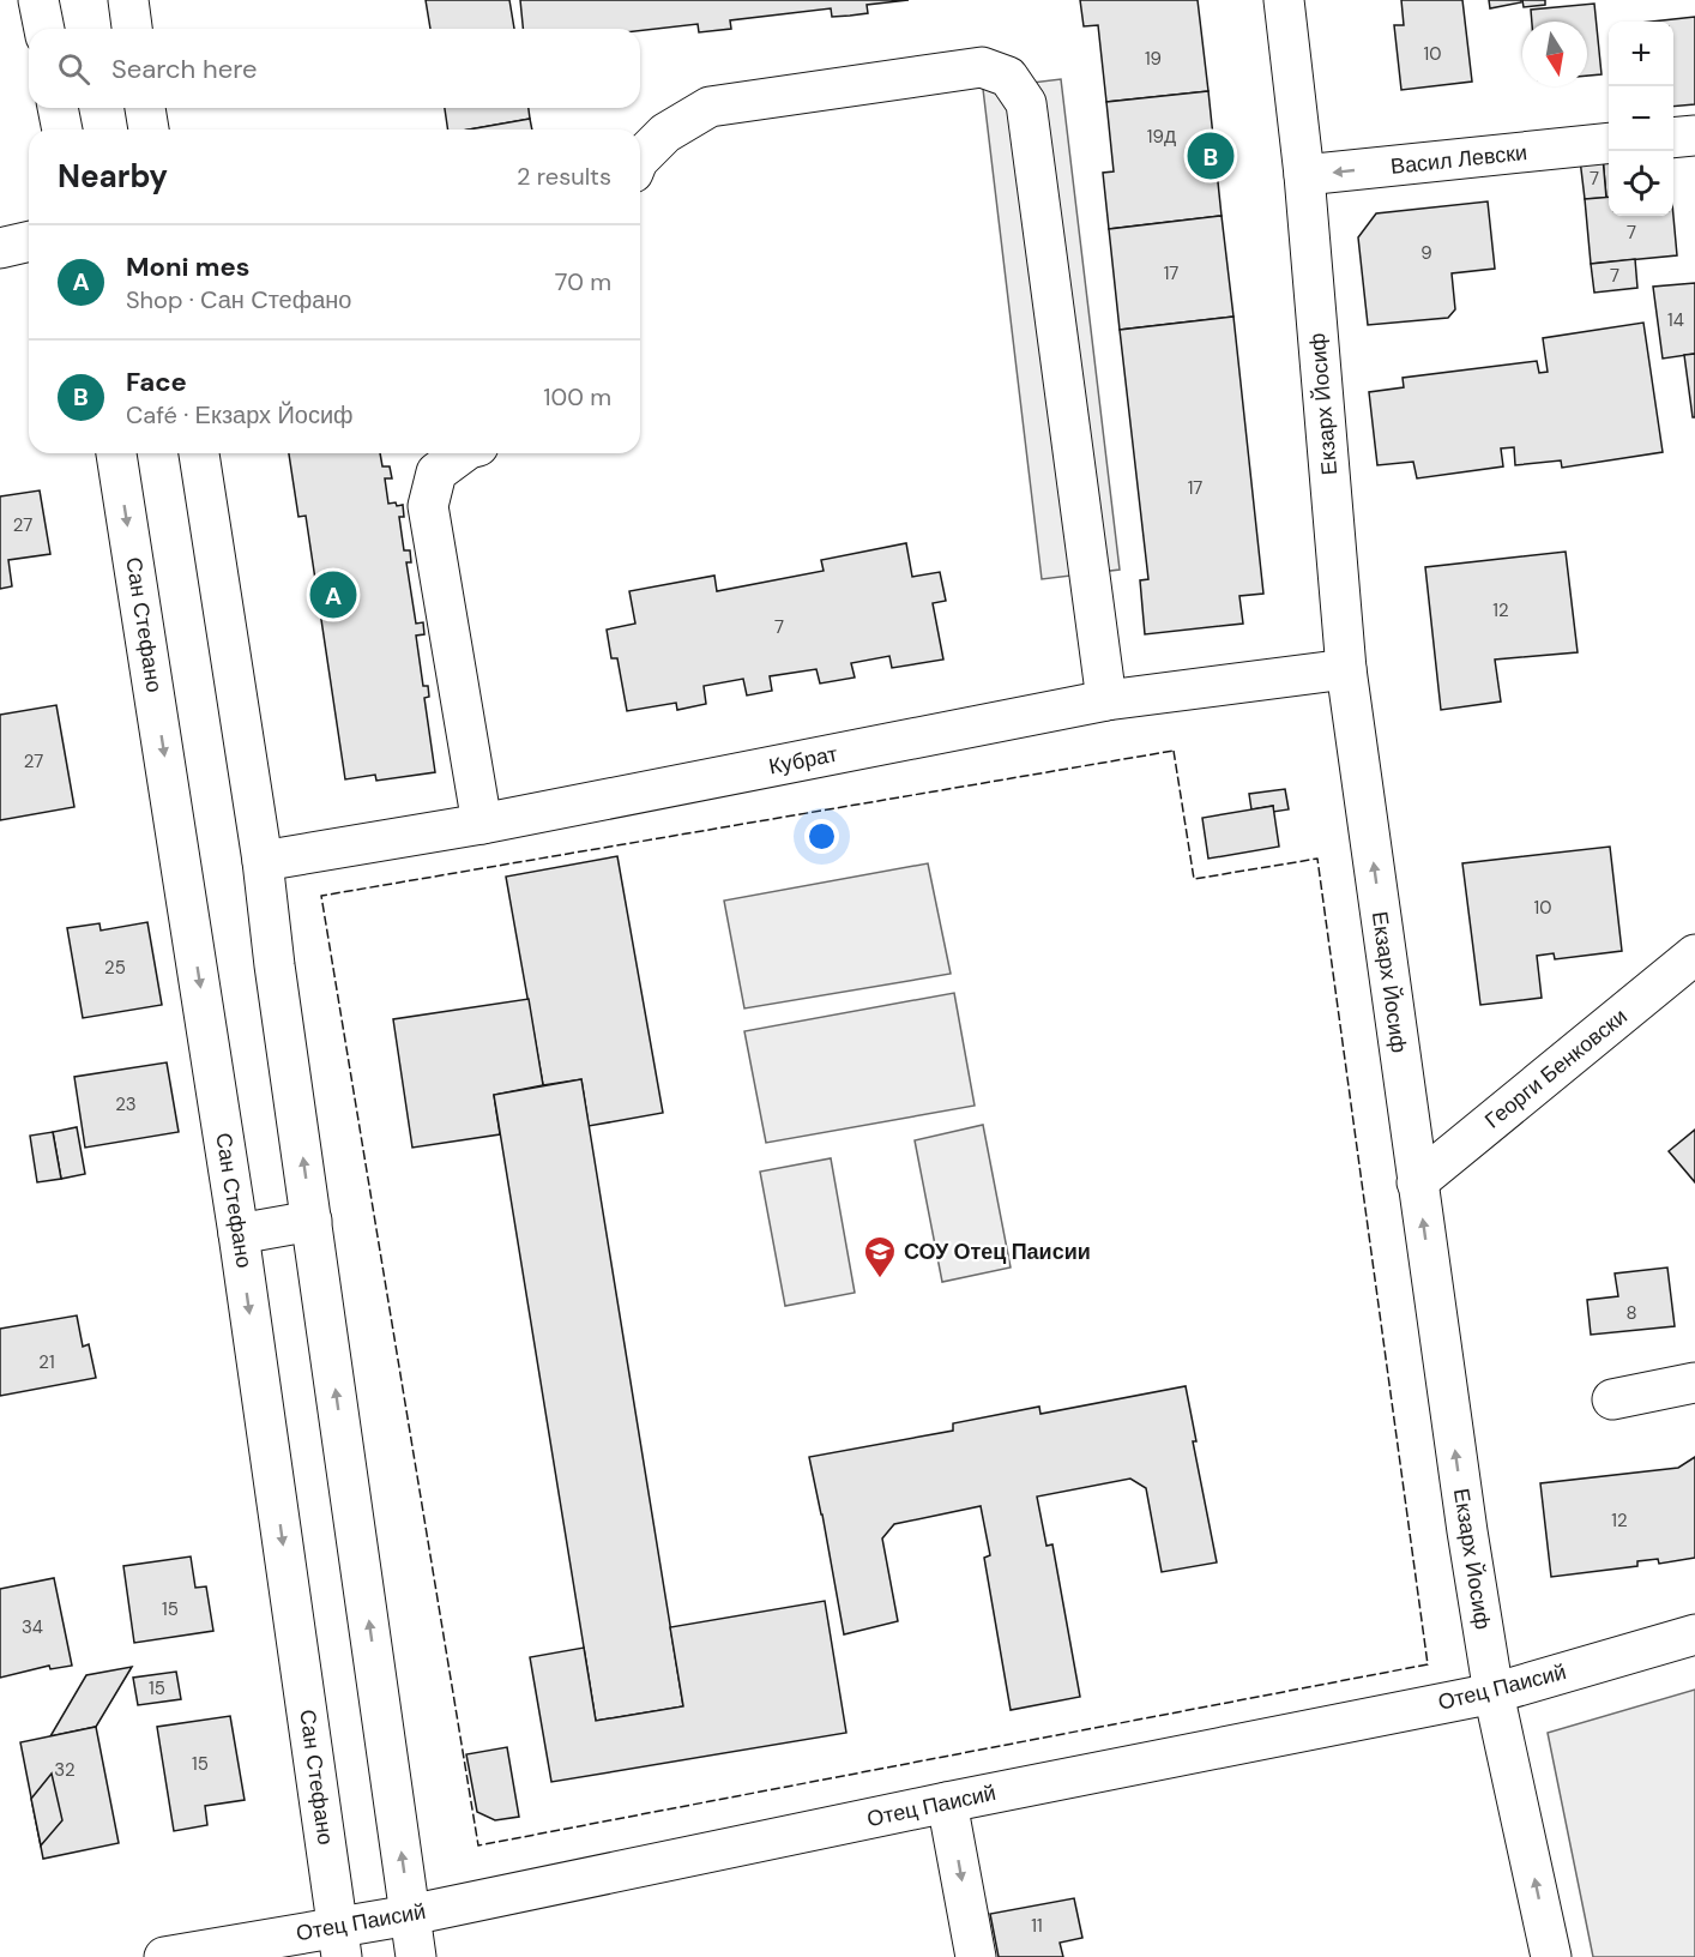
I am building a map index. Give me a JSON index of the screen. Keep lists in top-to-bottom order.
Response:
{
  "streets": {
    "street": [
      "Васил Левски",
      "Екзарх Йосиф",
      "Сан Стефано",
      "Кубрат",
      "Георги Бенковски",
      "Отец Паисий"
    ]
  },
  "crossings": [
    ["Васил Левски", "Екзарх Йосиф"],
    ["Екзарх Йосиф", "Кубрат"],
    ["Екзарх Йосиф", "Георги Бенковски"],
    ["Екзарх Йосиф", "Отец Паисий"],
    ["Сан Стефано", "Отец Паисий"]
  ],
  "one_way": ["Васил Левски", "Екзарх Йосиф"],
  "places": {
    "school or university": ["СОУ Отец Паисии"]
  },
  "house_numbers": [
    "10",
    "19",
    "19Д",
    "7",
    "7",
    "9",
    "17",
    "7",
    "14",
    "17",
    "27",
    "12",
    "7",
    "27",
    "10",
    "25",
    "23",
    "8",
    "21",
    "12",
    "15",
    "34",
    "15",
    "15",
    "32",
    "11"
  ],
  "north": "bottom",
  "page": {
    "map_buttons": ["+", "−"],
    "search": "Search here",
    "pins": ["B", "A"],
    "heading": ["Nearby", "2 results"],
    "list": [
      {
        "mark": "A",
        "name": "Moni mes",
        "note": "Shop · Сан Стефано",
        "value": "70 m"
      },
      {
        "mark": "B",
        "name": "Face",
        "note": "Café · Екзарх Йосиф",
        "value": "100 m"
      }
    ]
  }
}
